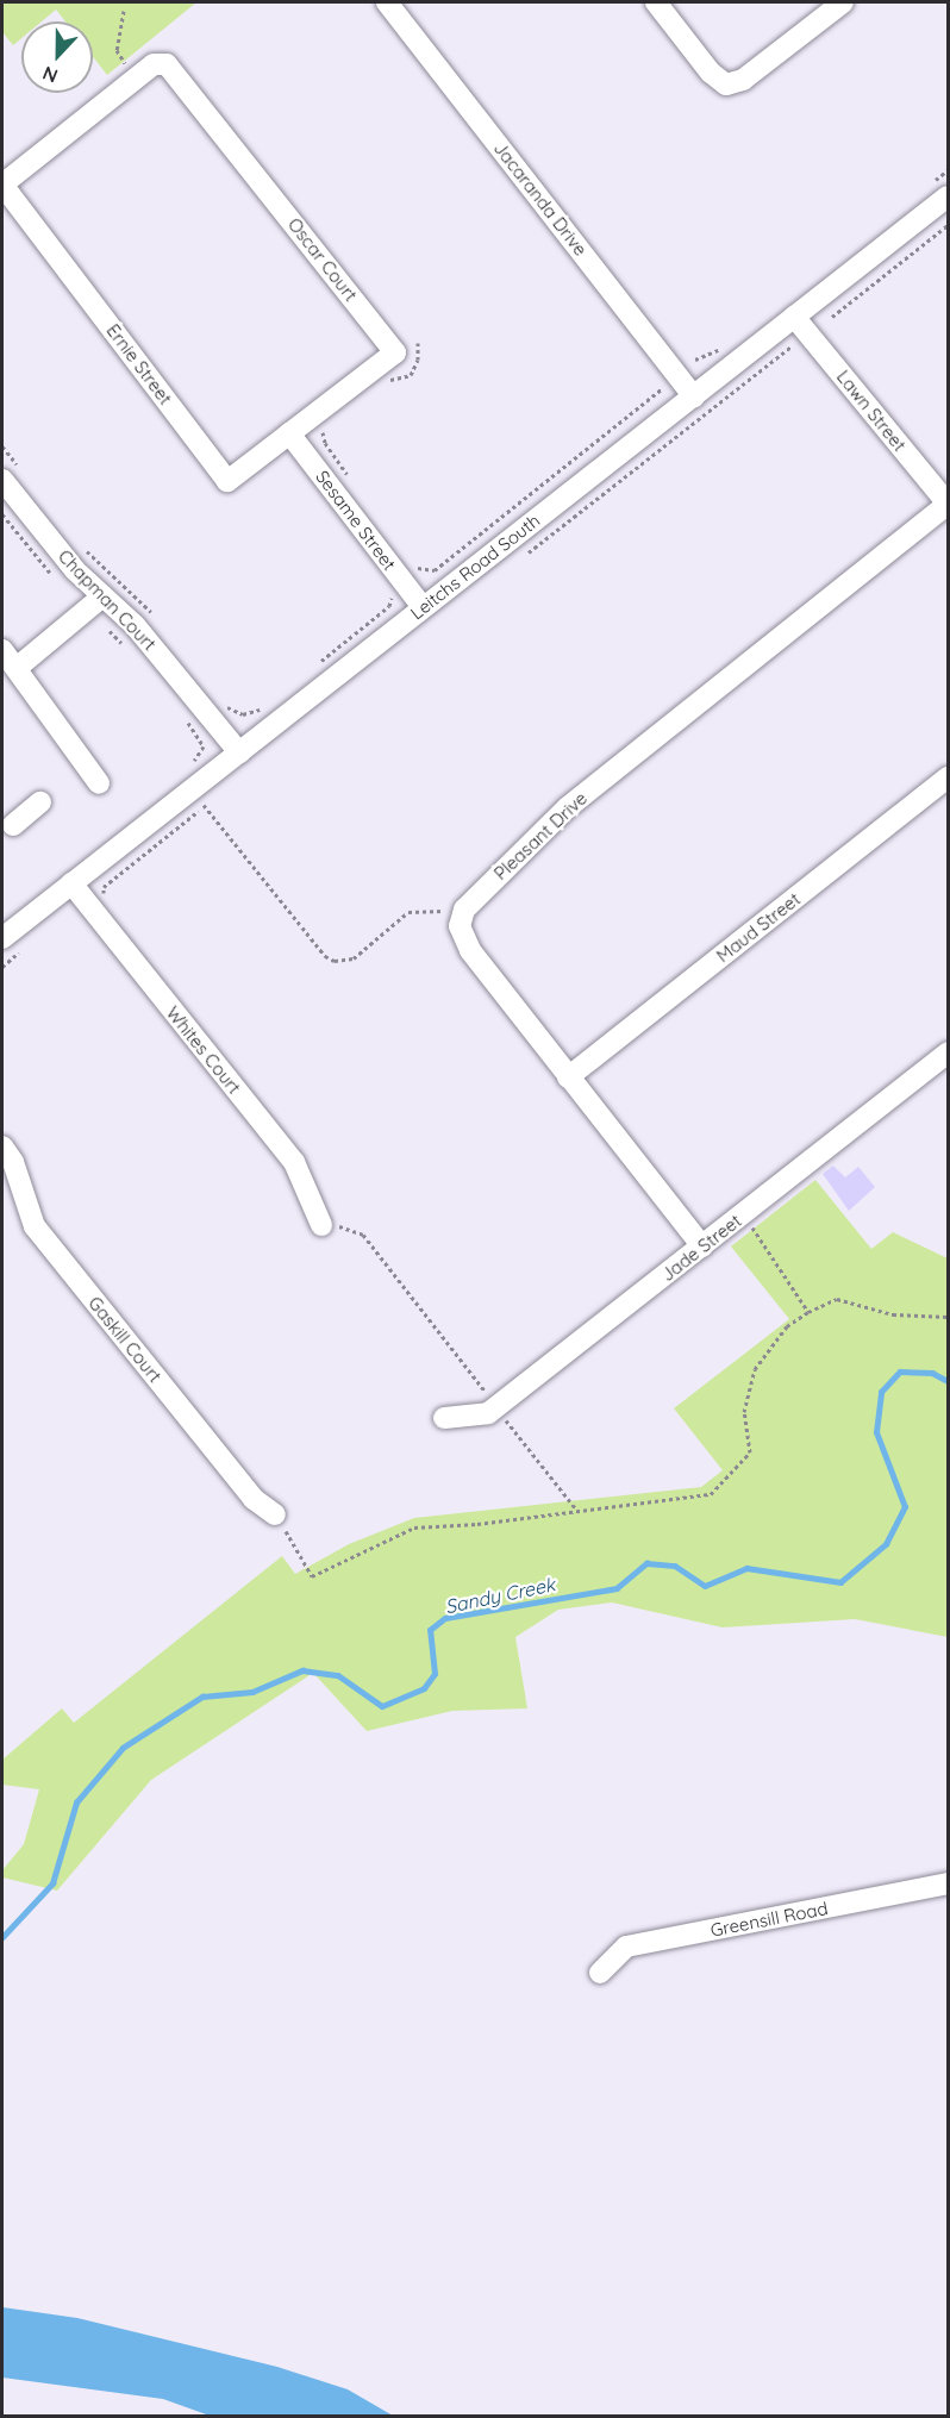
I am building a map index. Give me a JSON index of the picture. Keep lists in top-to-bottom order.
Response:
{
  "streets": {
    "street": [
      "Jacaranda Drive",
      "Oscar Court",
      "Ernie Street",
      "Lawn Street",
      "Sesame Street",
      "Leitchs Road South",
      "Chapman Court",
      "Pleasant Drive",
      "Maud Street",
      "Whites Court",
      "Jade Street",
      "Gaskill Court",
      "Greensill Road"
    ]
  },
  "crossings": [
    ["Jacaranda Drive", "Leitchs Road South"],
    ["Oscar Court", "Ernie Street"],
    ["Oscar Court", "Sesame Street"],
    ["Ernie Street", "Sesame Street"],
    ["Lawn Street", "Leitchs Road South"],
    ["Lawn Street", "Pleasant Drive"],
    ["Sesame Street", "Leitchs Road South"],
    ["Leitchs Road South", "Chapman Court"],
    ["Leitchs Road South", "Whites Court"]
  ],
  "water": ["Sandy Creek"],
  "north": "bottom"
}
